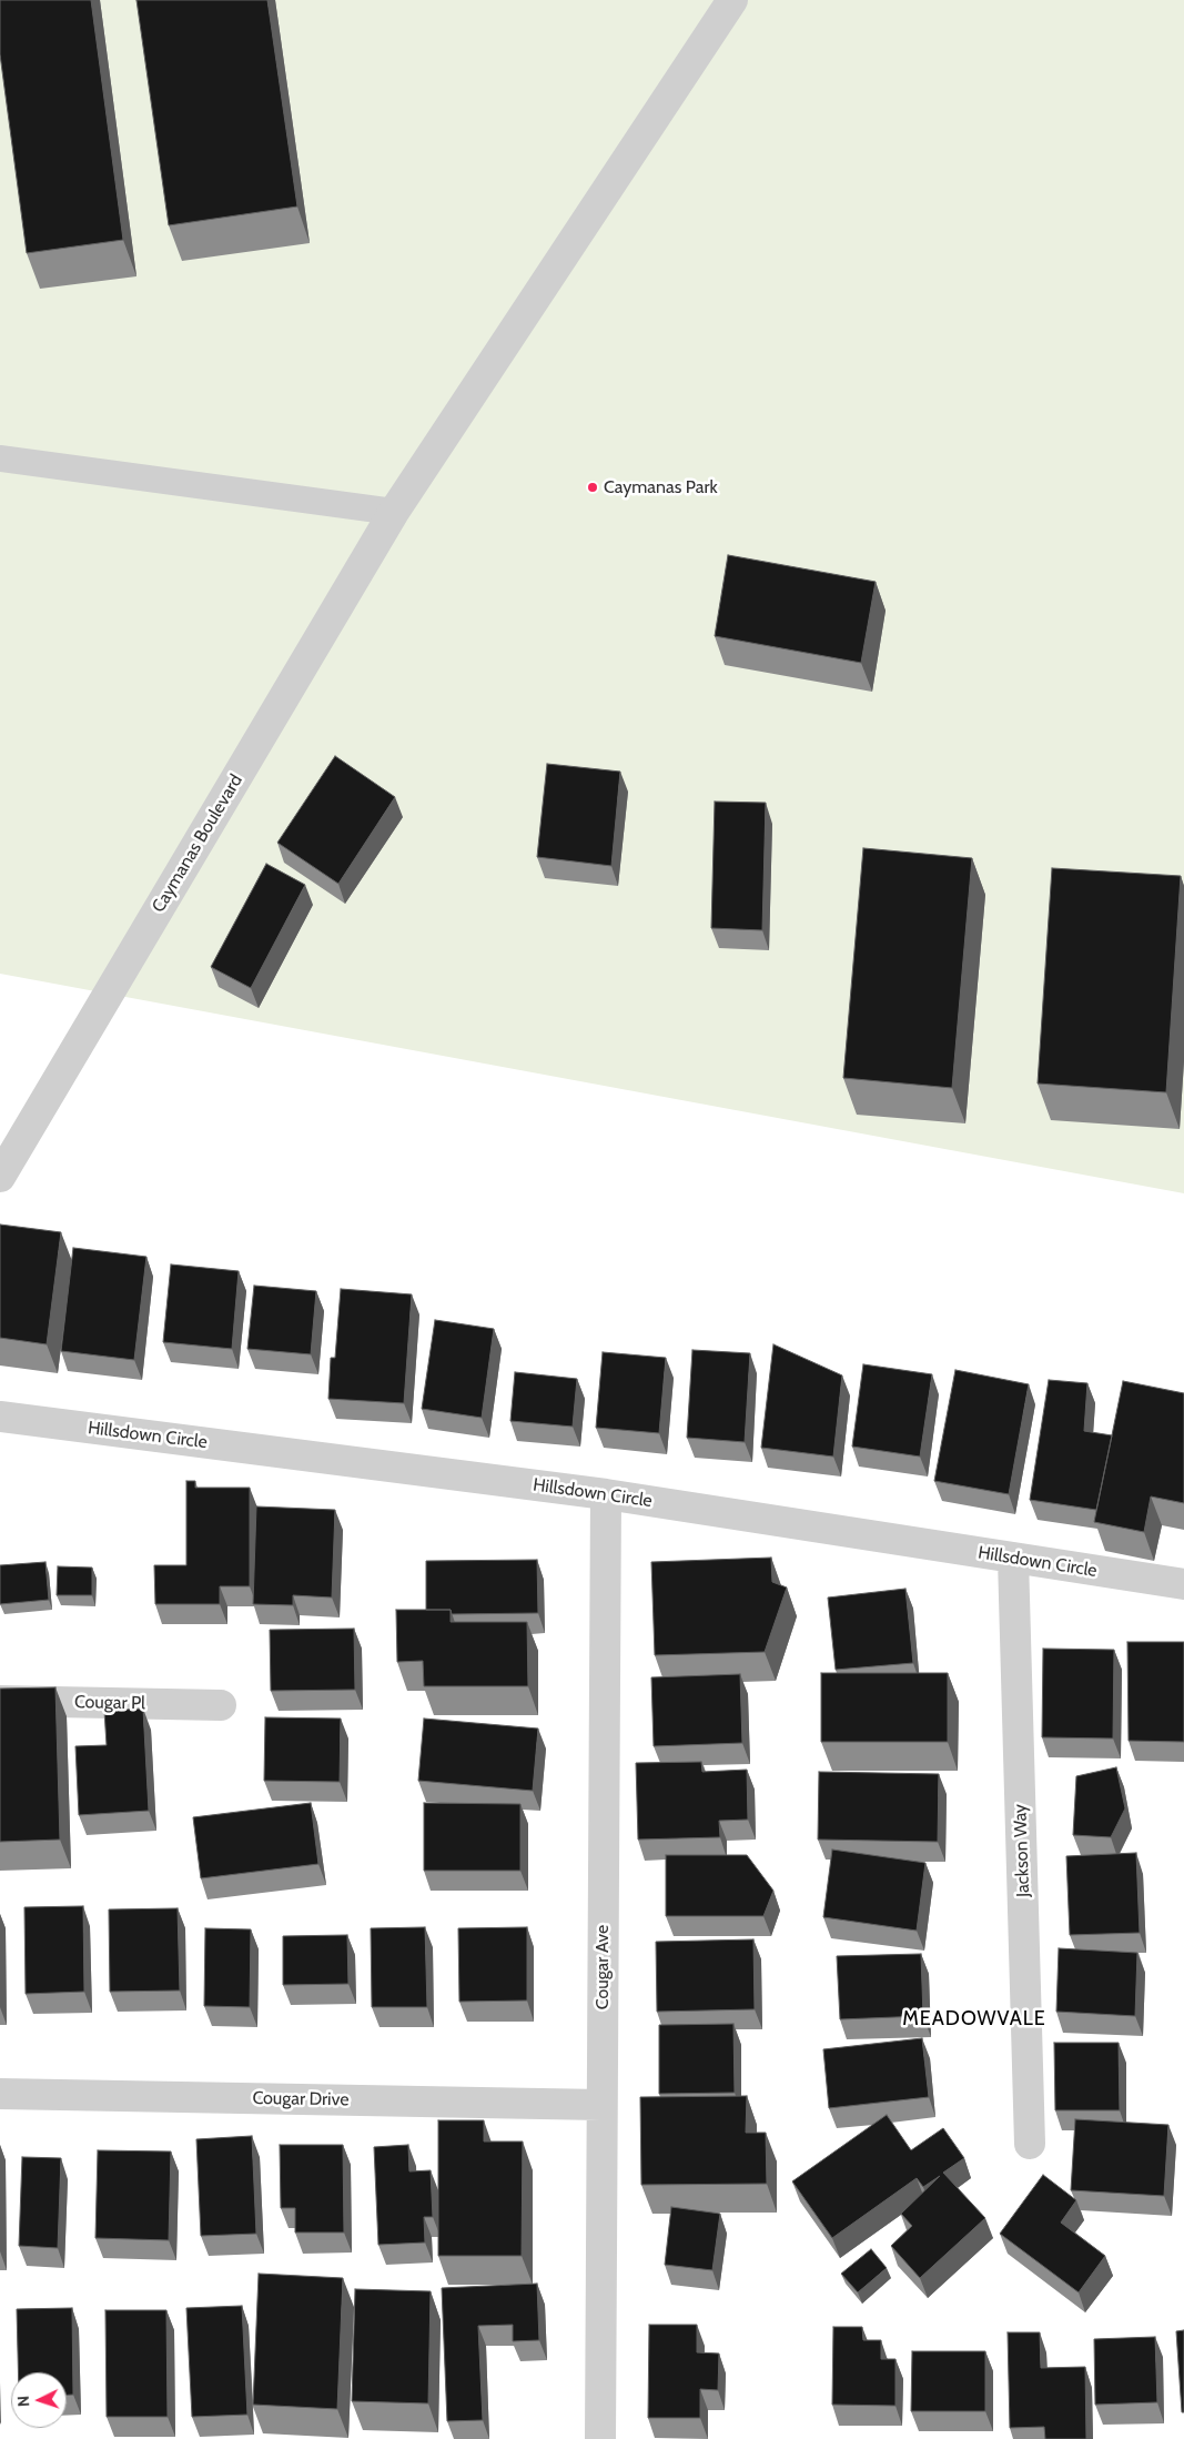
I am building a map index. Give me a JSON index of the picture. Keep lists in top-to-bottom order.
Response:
{
  "streets": {
    "street": [
      "Caymanas Boulevard",
      "Hillsdown Circle",
      "Cougar Pl",
      "Jackson Way",
      "Cougar Ave",
      "Cougar Drive"
    ]
  },
  "crossings": [
    ["Hillsdown Circle", "Jackson Way"],
    ["Hillsdown Circle", "Cougar Ave"],
    ["Cougar Ave", "Cougar Drive"]
  ],
  "districts": ["MEADOWVALE"],
  "places": ["Caymanas Park"],
  "north": "left"
}
